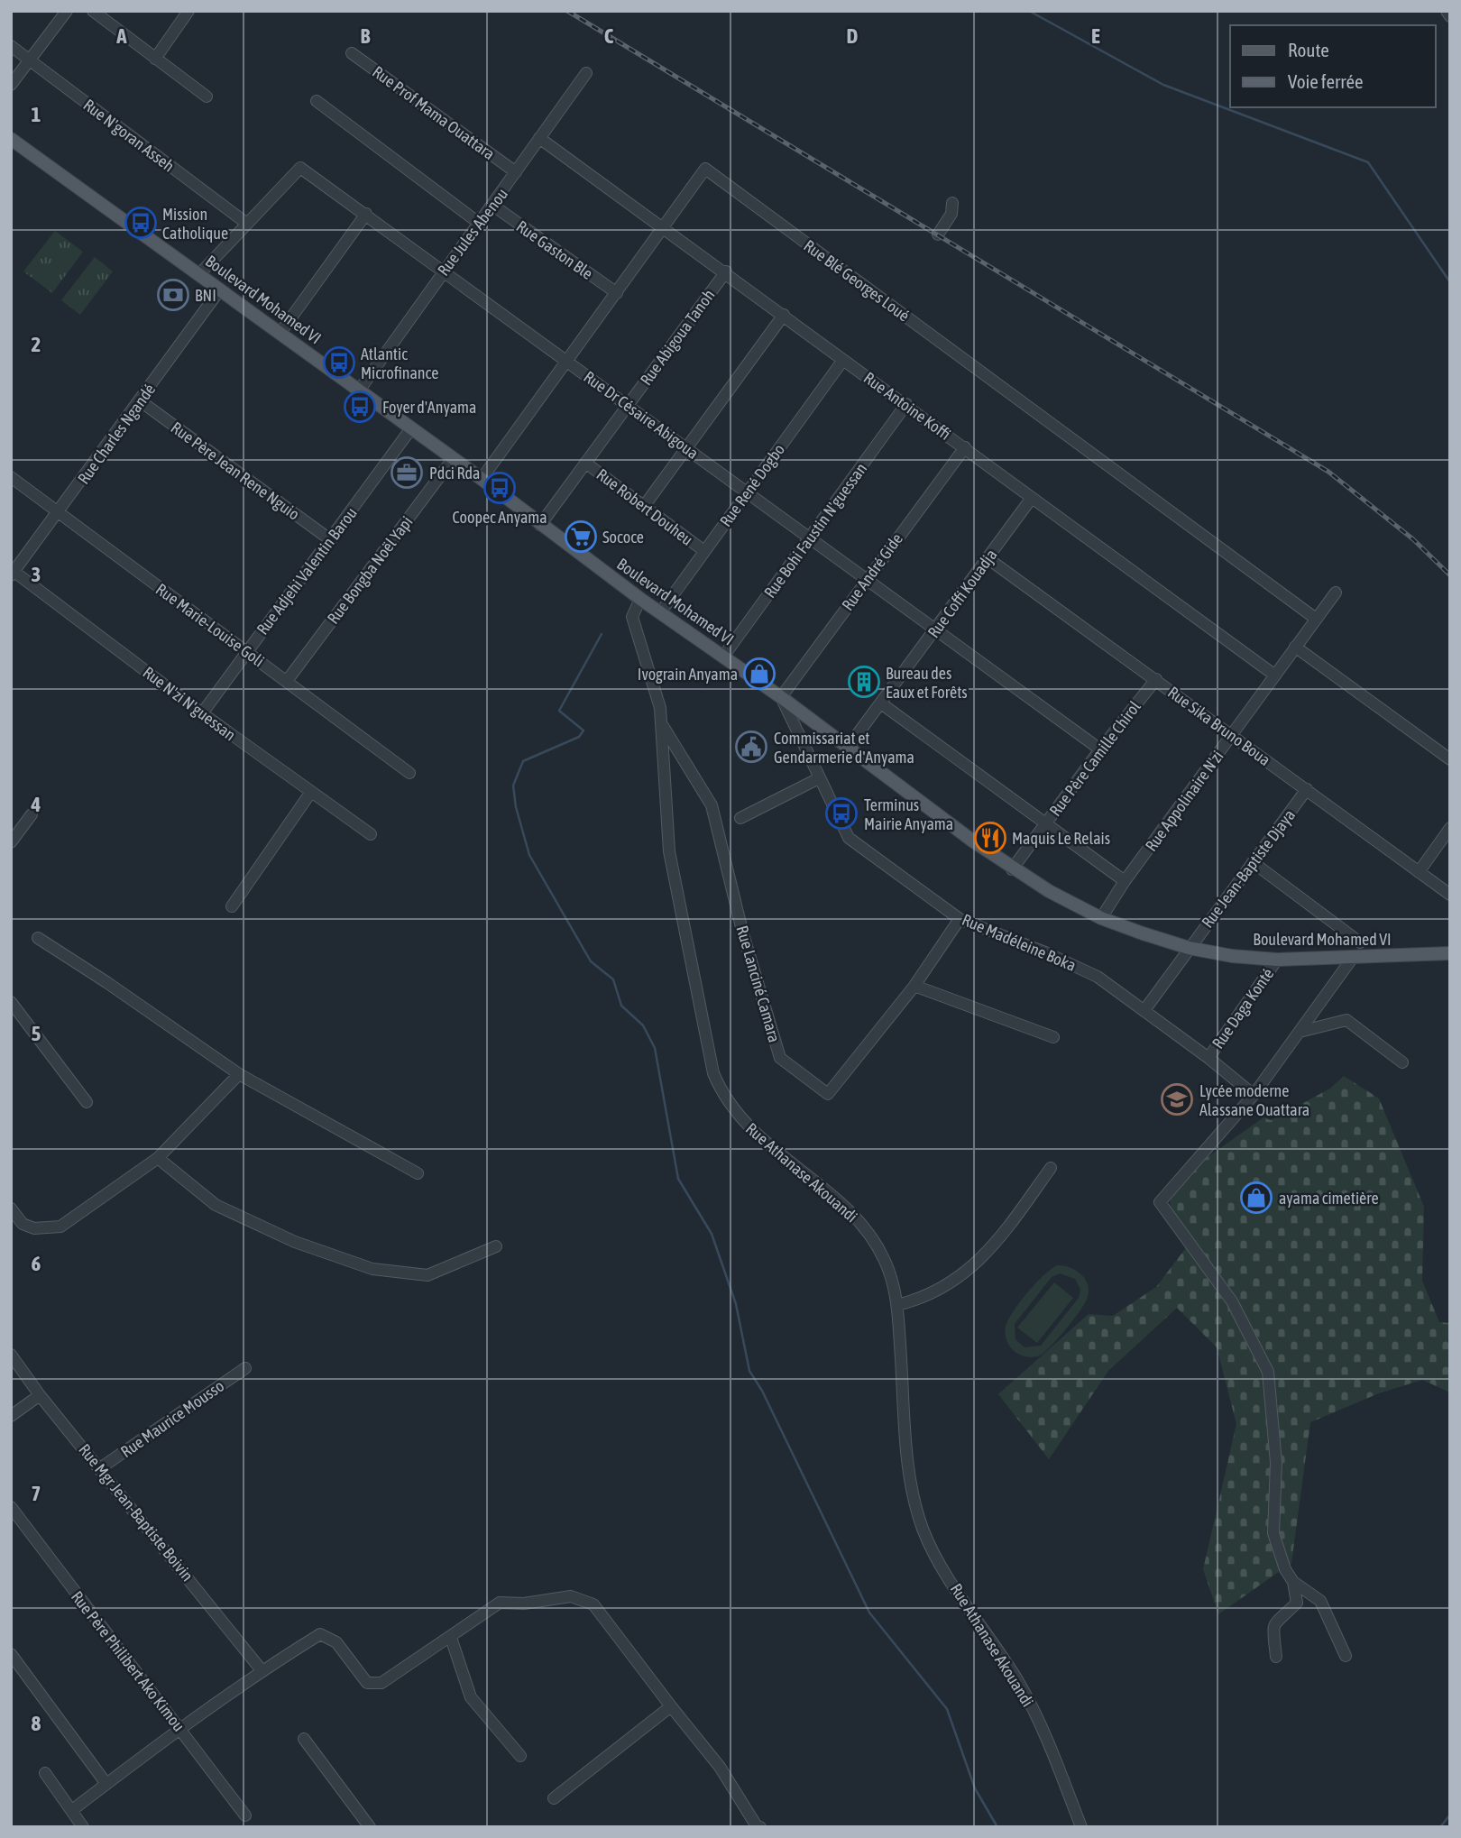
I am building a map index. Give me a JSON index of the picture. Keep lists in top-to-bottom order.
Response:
{
  "streets": {
    "main road": ["Boulevard Mohamed VI"],
    "street": [
      "Rue Prof Mama Ouattara",
      "Rue N'goran Asseh",
      "Rue Jules Abenou",
      "Rue Gaston Ble",
      "Rue Blé Georges Loué",
      "Rue Abigoua Tanoh",
      "Rue Antoine Koffi",
      "Rue Dr Césaire Abigoua",
      "Rue Charles Ngandé",
      "Rue Père Jean Rene Nguio",
      "Rue René Dogbo",
      "Rue Robert Douheu",
      "Rue Bohi Faustin N'guessan",
      "Rue Bongba Noël Yapi",
      "Rue Adjehi Valentin Barou",
      "Rue André Gide",
      "Rue Coffi Kouadja",
      "Rue Marie-Louise Goli",
      "Rue N'zi N'guessan",
      "Rue Sika Bruno Boua",
      "Rue Père Camille Chirol",
      "Rue Appolinaire N'zi",
      "Rue Jean-Baptiste Djaya",
      "Rue Madéleine Boka",
      "Rue Lanciné Camara",
      "Rue Daga Konté",
      "Rue Athanase Akouandi",
      "Rue Maurice Mousso",
      "Rue Mgr Jean-Baptiste Boivin",
      "Rue Père Philibert Ako Kimou"
    ]
  },
  "crossings": [
    ["Rue Prof Mama Ouattara", "Rue Jules Abenou"],
    ["Rue N'goran Asseh", "Rue Dr Césaire Abigoua"],
    ["Rue Jules Abenou", "Rue Gaston Ble"],
    ["Rue Jules Abenou", "Boulevard Mohamed VI"],
    ["Rue Jules Abenou", "Rue Antoine Koffi"],
    ["Rue Jules Abenou", "Rue Dr Césaire Abigoua"],
    ["Rue Gaston Ble", "Rue Blé Georges Loué"],
    ["Rue Blé Georges Loué", "Boulevard Mohamed VI"],
    ["Rue Blé Georges Loué", "Rue Antoine Koffi"],
    ["Rue Blé Georges Loué", "Rue Dr Césaire Abigoua"],
    ["Rue Blé Georges Loué", "Rue Appolinaire N'zi"],
    ["Boulevard Mohamed VI", "Rue Abigoua Tanoh"],
    ["Boulevard Mohamed VI", "Rue Dr Césaire Abigoua"],
    ["Boulevard Mohamed VI", "Rue Charles Ngandé"],
    ["Boulevard Mohamed VI", "Rue René Dogbo"],
    ["Boulevard Mohamed VI", "Rue Bohi Faustin N'guessan"],
    ["Boulevard Mohamed VI", "Rue Bongba Noël Yapi"],
    ["Boulevard Mohamed VI", "Rue Adjehi Valentin Barou"],
    ["Boulevard Mohamed VI", "Rue André Gide"],
    ["Boulevard Mohamed VI", "Rue Coffi Kouadja"],
    ["Boulevard Mohamed VI", "Rue Père Camille Chirol"],
    ["Boulevard Mohamed VI", "Rue Appolinaire N'zi"],
    ["Boulevard Mohamed VI", "Rue Jean-Baptiste Djaya"],
    ["Boulevard Mohamed VI", "Rue Madéleine Boka"],
    ["Boulevard Mohamed VI", "Rue Daga Konté"],
    ["Boulevard Mohamed VI", "Rue Athanase Akouandi"],
    ["Rue Abigoua Tanoh", "Rue Antoine Koffi"],
    ["Rue Abigoua Tanoh", "Rue Dr Césaire Abigoua"],
    ["Rue Abigoua Tanoh", "Rue Robert Douheu"],
    ["Rue Antoine Koffi", "Rue René Dogbo"],
    ["Rue Antoine Koffi", "Rue Bohi Faustin N'guessan"],
    ["Rue Antoine Koffi", "Rue André Gide"],
    ["Rue Antoine Koffi", "Rue Coffi Kouadja"],
    ["Rue Antoine Koffi", "Rue Appolinaire N'zi"],
    ["Rue Dr Césaire Abigoua", "Rue René Dogbo"],
    ["Rue Dr Césaire Abigoua", "Rue Bohi Faustin N'guessan"],
    ["Rue Dr Césaire Abigoua", "Rue André Gide"],
    ["Rue Dr Césaire Abigoua", "Rue Coffi Kouadja"],
    ["Rue Dr Césaire Abigoua", "Rue Père Camille Chirol"],
    ["Rue Charles Ngandé", "Rue Père Jean Rene Nguio"],
    ["Rue Charles Ngandé", "Rue Marie-Louise Goli"],
    ["Rue Charles Ngandé", "Rue N'zi N'guessan"],
    ["Rue Père Jean Rene Nguio", "Rue Adjehi Valentin Barou"],
    ["Rue René Dogbo", "Rue Robert Douheu"],
    ["Rue Bongba Noël Yapi", "Rue Marie-Louise Goli"],
    ["Rue Adjehi Valentin Barou", "Rue Marie-Louise Goli"],
    ["Rue Adjehi Valentin Barou", "Rue N'zi N'guessan"],
    ["Rue André Gide", "Rue Madéleine Boka"],
    ["Rue Coffi Kouadja", "Rue Sika Bruno Boua"],
    ["Rue Sika Bruno Boua", "Rue Père Camille Chirol"],
    ["Rue Sika Bruno Boua", "Rue Appolinaire N'zi"],
    ["Rue Sika Bruno Boua", "Rue Jean-Baptiste Djaya"],
    ["Rue Jean-Baptiste Djaya", "Rue Madéleine Boka"],
    ["Rue Madéleine Boka", "Rue Lanciné Camara"],
    ["Rue Madéleine Boka", "Rue Daga Konté"],
    ["Rue Lanciné Camara", "Rue Athanase Akouandi"],
    ["Rue Maurice Mousso", "Rue Mgr Jean-Baptiste Boivin"]
  ],
  "places": {
    "bus stop": [
      "Mission Catholique",
      "Atlantic Microfinance",
      "Foyer d'Anyama",
      "Coopec Anyama",
      "Terminus Mairie Anyama"
    ],
    "bank": ["BNI"],
    "office": ["Pdci Rda"],
    "supermarket": ["Sococe"],
    "shop": ["Ivograin Anyama", "ayama cimetière"],
    "building": ["Bureau des Eaux et Forêts"],
    "public building": ["Commissariat et Gendarmerie d'Anyama"],
    "restaurant": ["Maquis Le Relais"],
    "school or university": ["Lycée moderne Alassane Ouattara"]
  },
  "legend": ["Route", "Voie ferrée"],
  "grid": {
    "columns": [
      "A",
      "B",
      "C",
      "D",
      "E"
    ],
    "rows": [
      "1",
      "2",
      "3",
      "4",
      "5",
      "6",
      "7",
      "8"
    ]
  }
}
